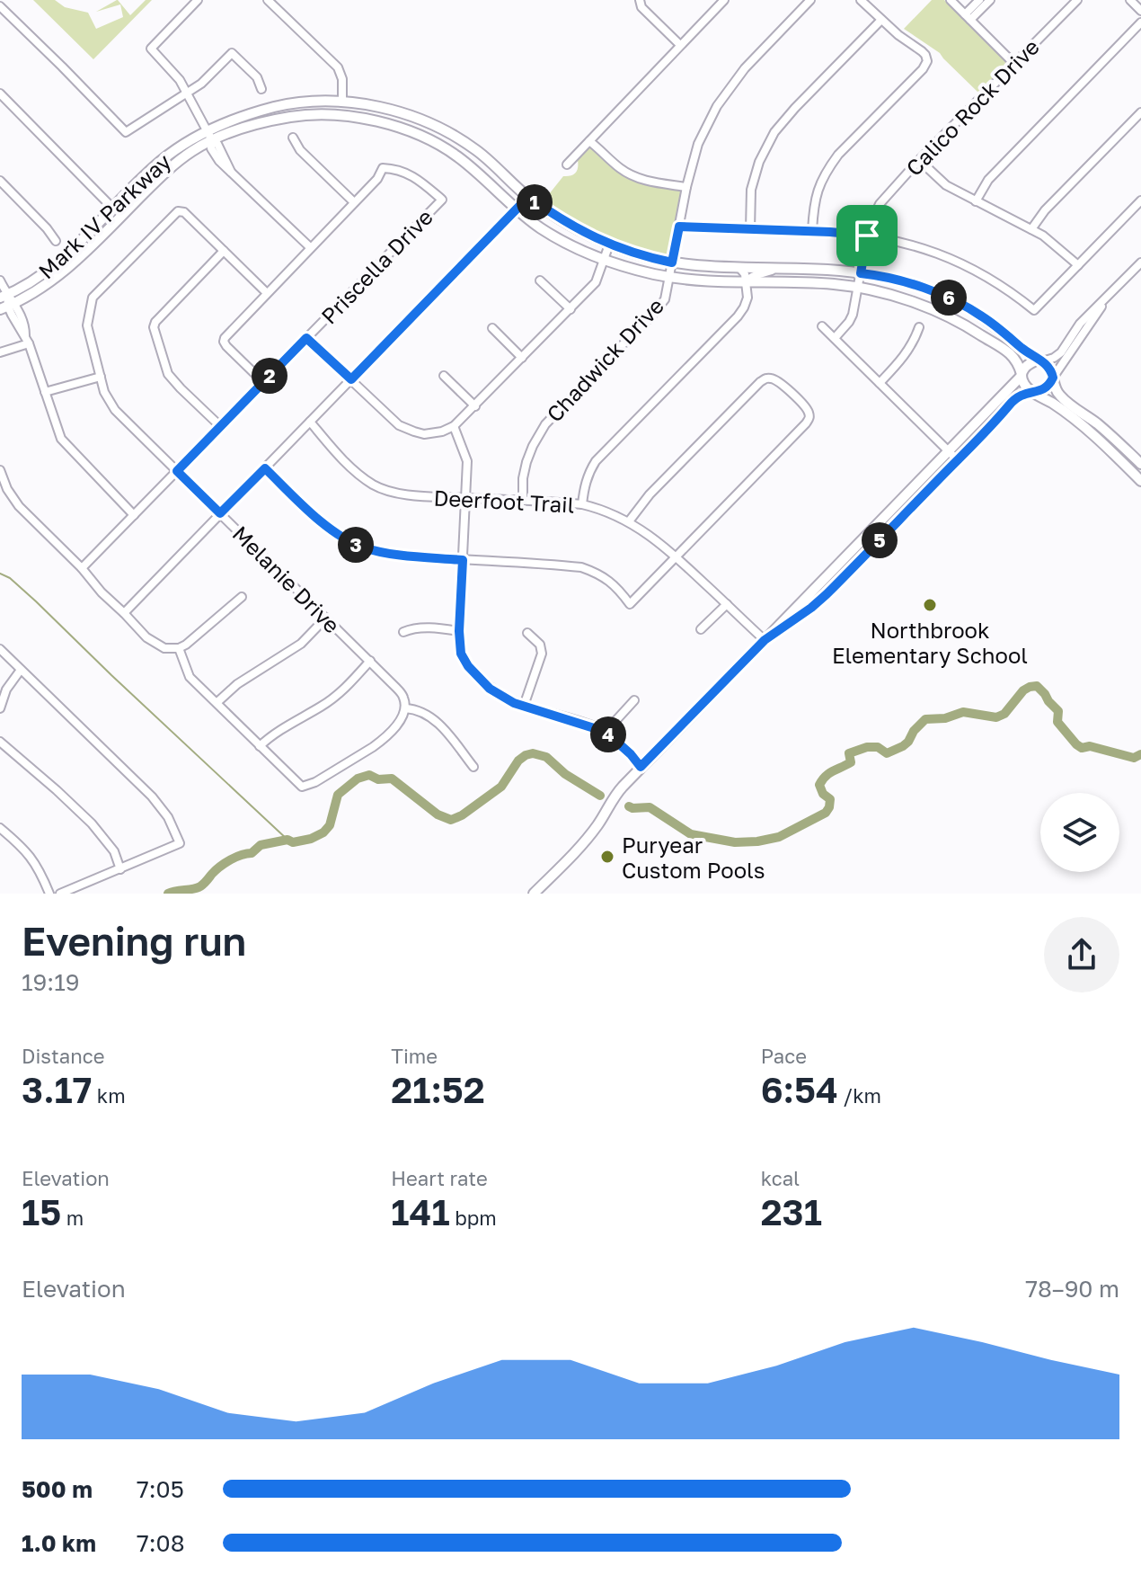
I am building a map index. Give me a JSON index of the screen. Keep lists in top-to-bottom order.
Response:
{
  "streets": {
    "main road": ["Mark IV Parkway"],
    "street": [
      "Calico Rock Drive",
      "Priscella Drive",
      "Chadwick Drive",
      "Deerfoot Trail",
      "Melanie Drive"
    ]
  },
  "crossings": [
    ["Calico Rock Drive", "Mark IV Parkway"],
    ["Mark IV Parkway", "Chadwick Drive"],
    ["Priscella Drive", "Melanie Drive"],
    ["Chadwick Drive", "Deerfoot Trail"]
  ],
  "places": ["Northbrook Elementary School", "Puryear Custom Pools"],
  "page": {
    "pins": [
      "1",
      "6",
      "2",
      "5",
      "3",
      "4"
    ],
    "heading": ["Evening run", "19:19"],
    "stats": [
      ["Distance", "3.17 km"],
      ["Time", "21:52"],
      ["Pace", "6:54 /km"],
      ["Elevation", "15 m"],
      ["Heart rate", "141 bpm"],
      ["kcal", "231"]
    ],
    "chart": ["Elevation", "78–90 m"],
    "list": [
      {
        "name": "500 m",
        "note": "7:05"
      },
      {
        "name": "1.0 km",
        "note": "7:08"
      }
    ]
  }
}
